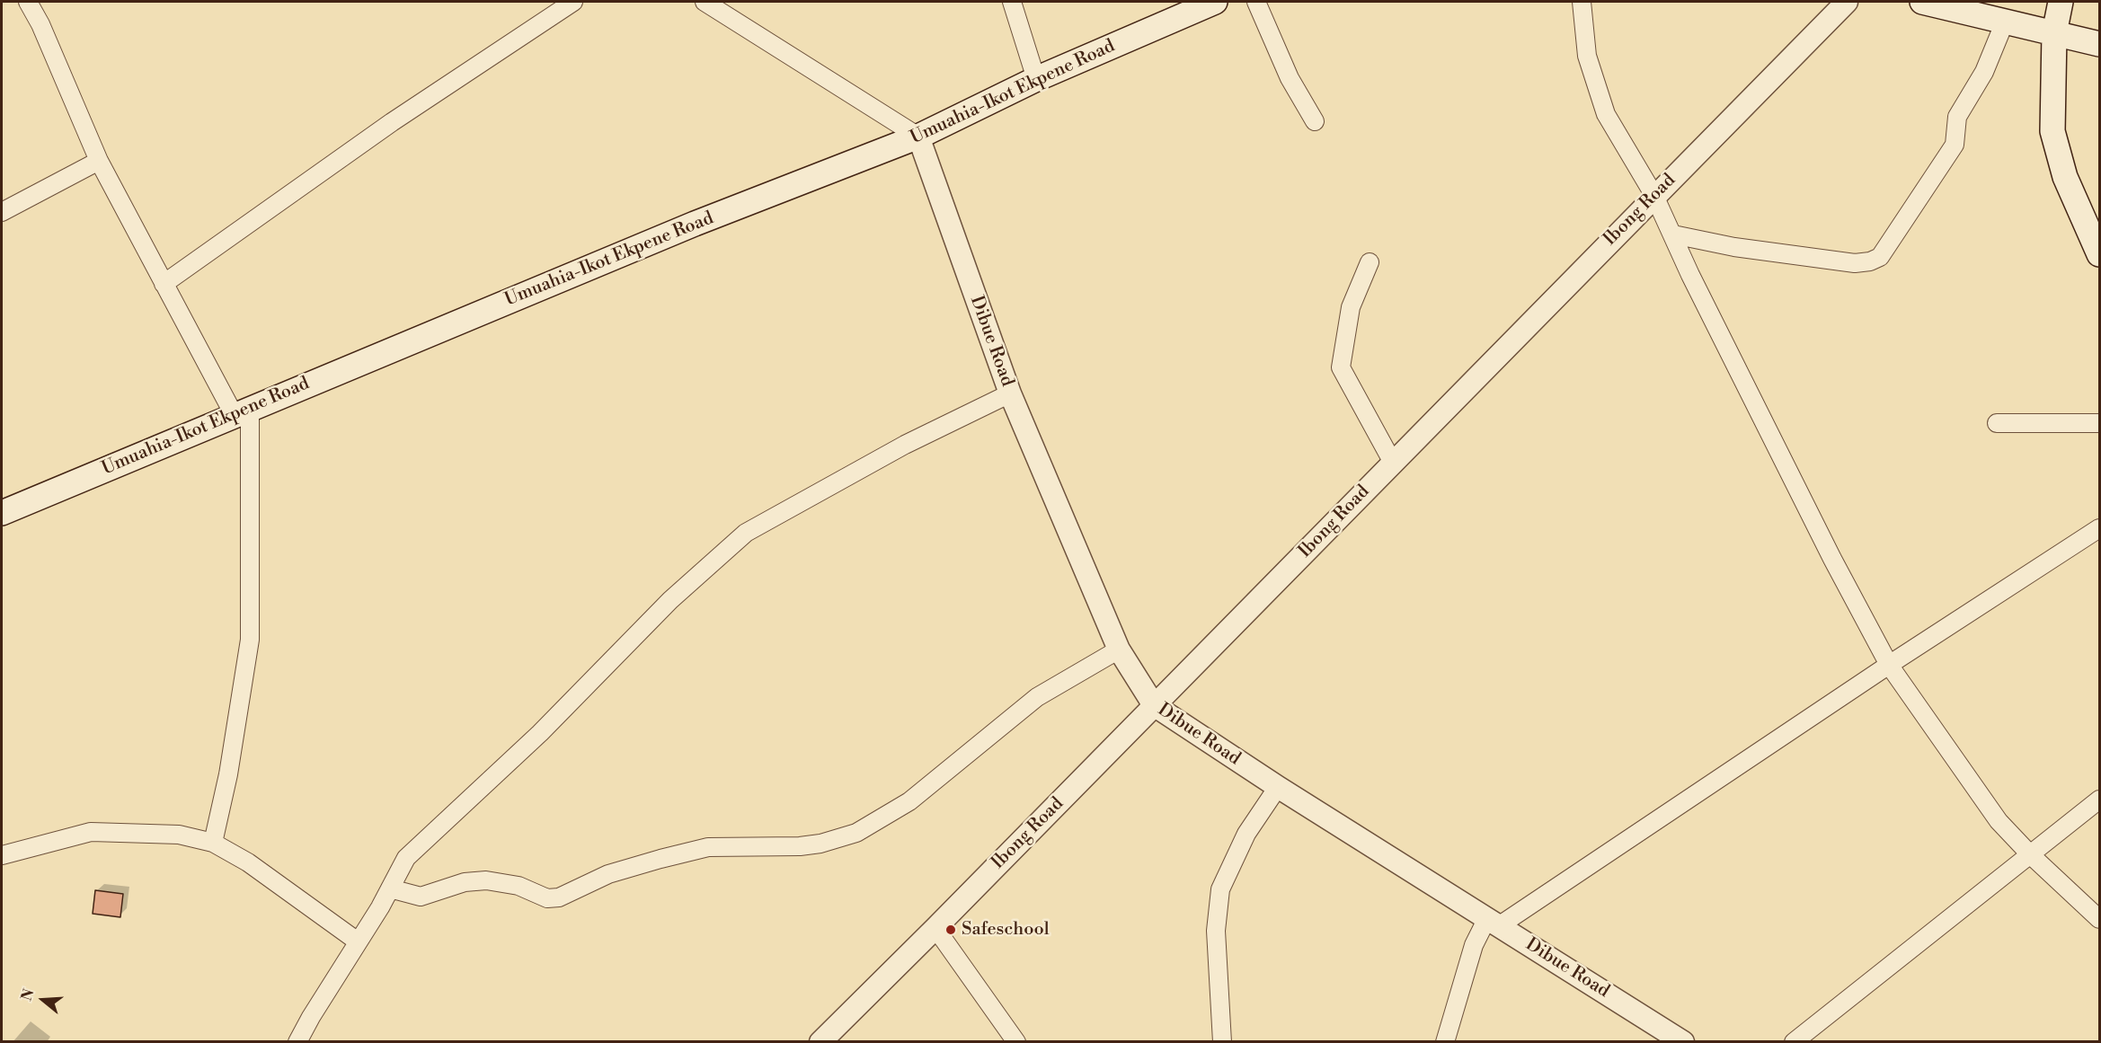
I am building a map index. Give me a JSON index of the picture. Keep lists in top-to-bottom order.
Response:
{
  "streets": {
    "main road": ["Umuahia-Ikot Ekpene Road"],
    "street": ["Ibong Road", "Dibue Road"]
  },
  "crossings": [
    ["Umuahia-Ikot Ekpene Road", "Dibue Road"],
    ["Ibong Road", "Dibue Road"]
  ],
  "places": ["Safeschool"],
  "north": "left"
}
